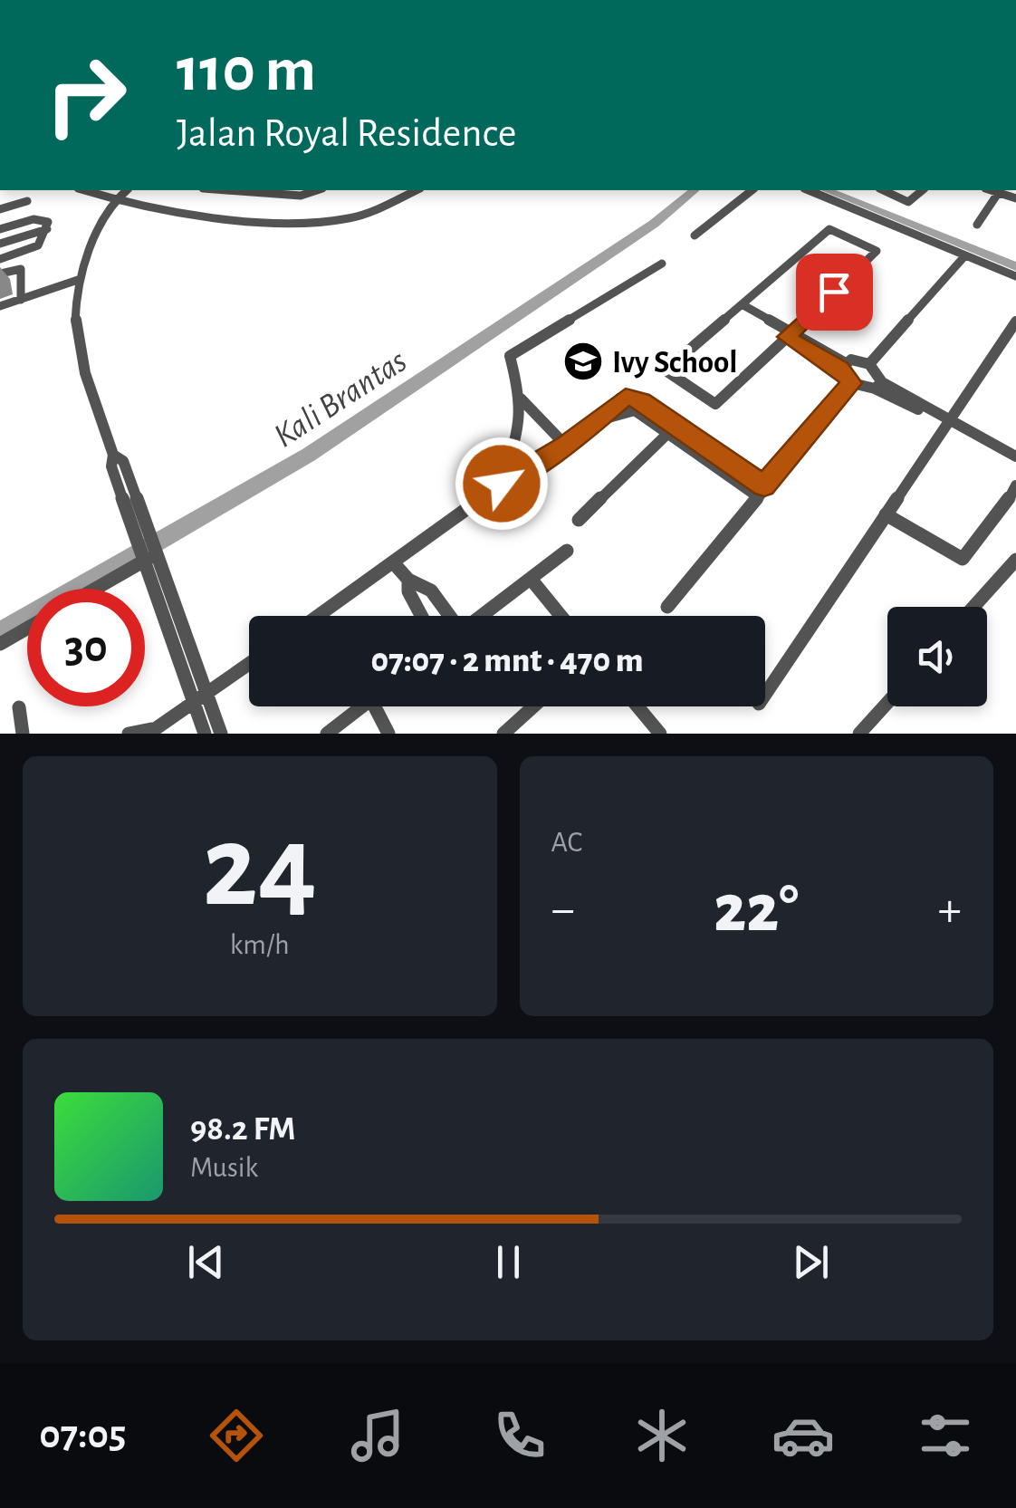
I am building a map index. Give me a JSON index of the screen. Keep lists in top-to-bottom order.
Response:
{
  "water": ["Kali Brantas"],
  "places": {
    "school or university": ["Ivy School"]
  },
  "page": {
    "turn": ["110 m", "Jalan Royal Residence"],
    "limit": "30",
    "trip": "07:07 · 2 mnt · 470 m",
    "tile": [
      ["24", "km/h"],
      "AC"
    ],
    "heat": ["−", "22°", "+"],
    "song": ["98.2 FM", "Musik"],
    "tabs": "07:05"
  }
}
